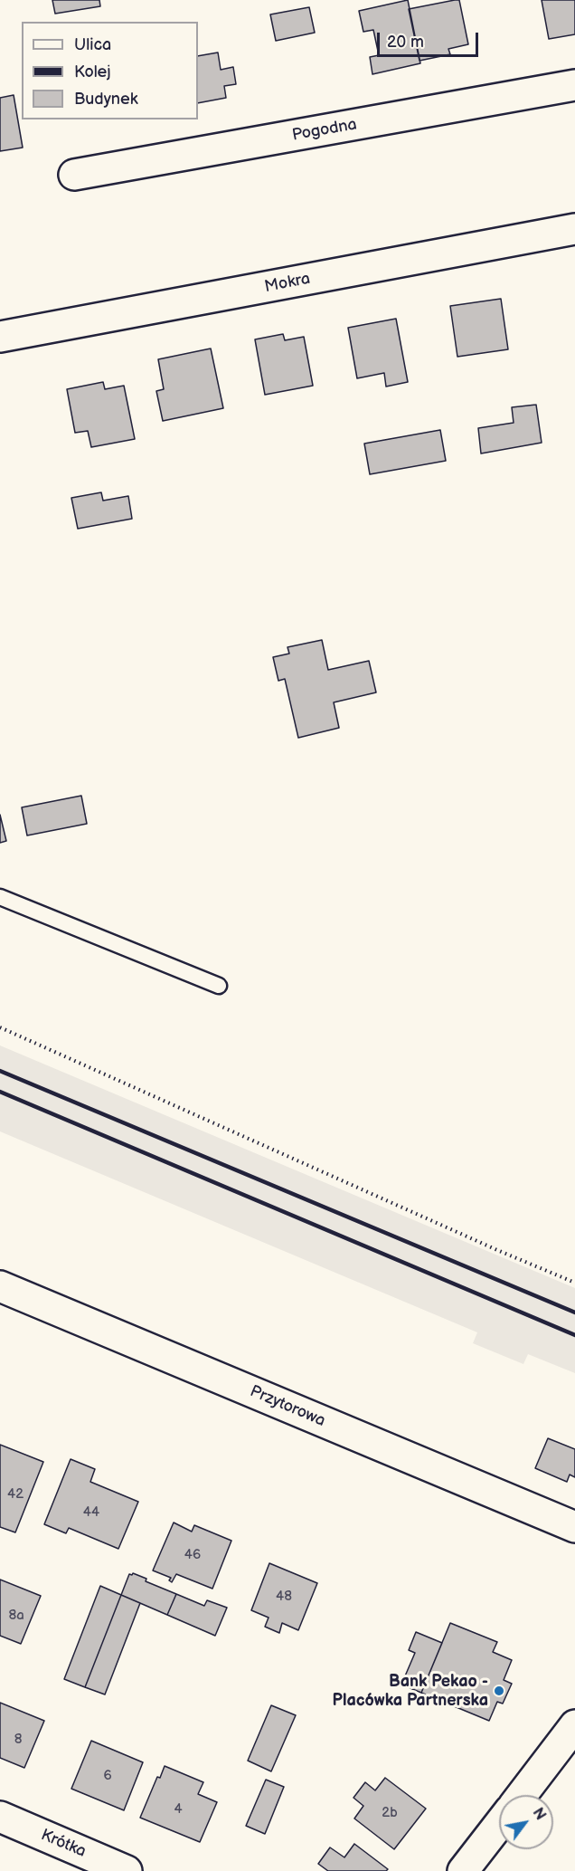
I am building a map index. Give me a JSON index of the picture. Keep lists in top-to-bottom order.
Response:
{
  "streets": {
    "street": [
      "Pogodna",
      "Mokra",
      "Przytorowa",
      "Krótka"
    ]
  },
  "places": ["Bank Pekao - Placówka Partnerska"],
  "house_numbers": [
    "42",
    "44",
    "46",
    "48",
    "8a",
    "8",
    "6",
    "4",
    "2b"
  ],
  "legend": ["Ulica", "Kolej", "Budynek"],
  "scale_bar": "20 m",
  "north": "top right"
}
